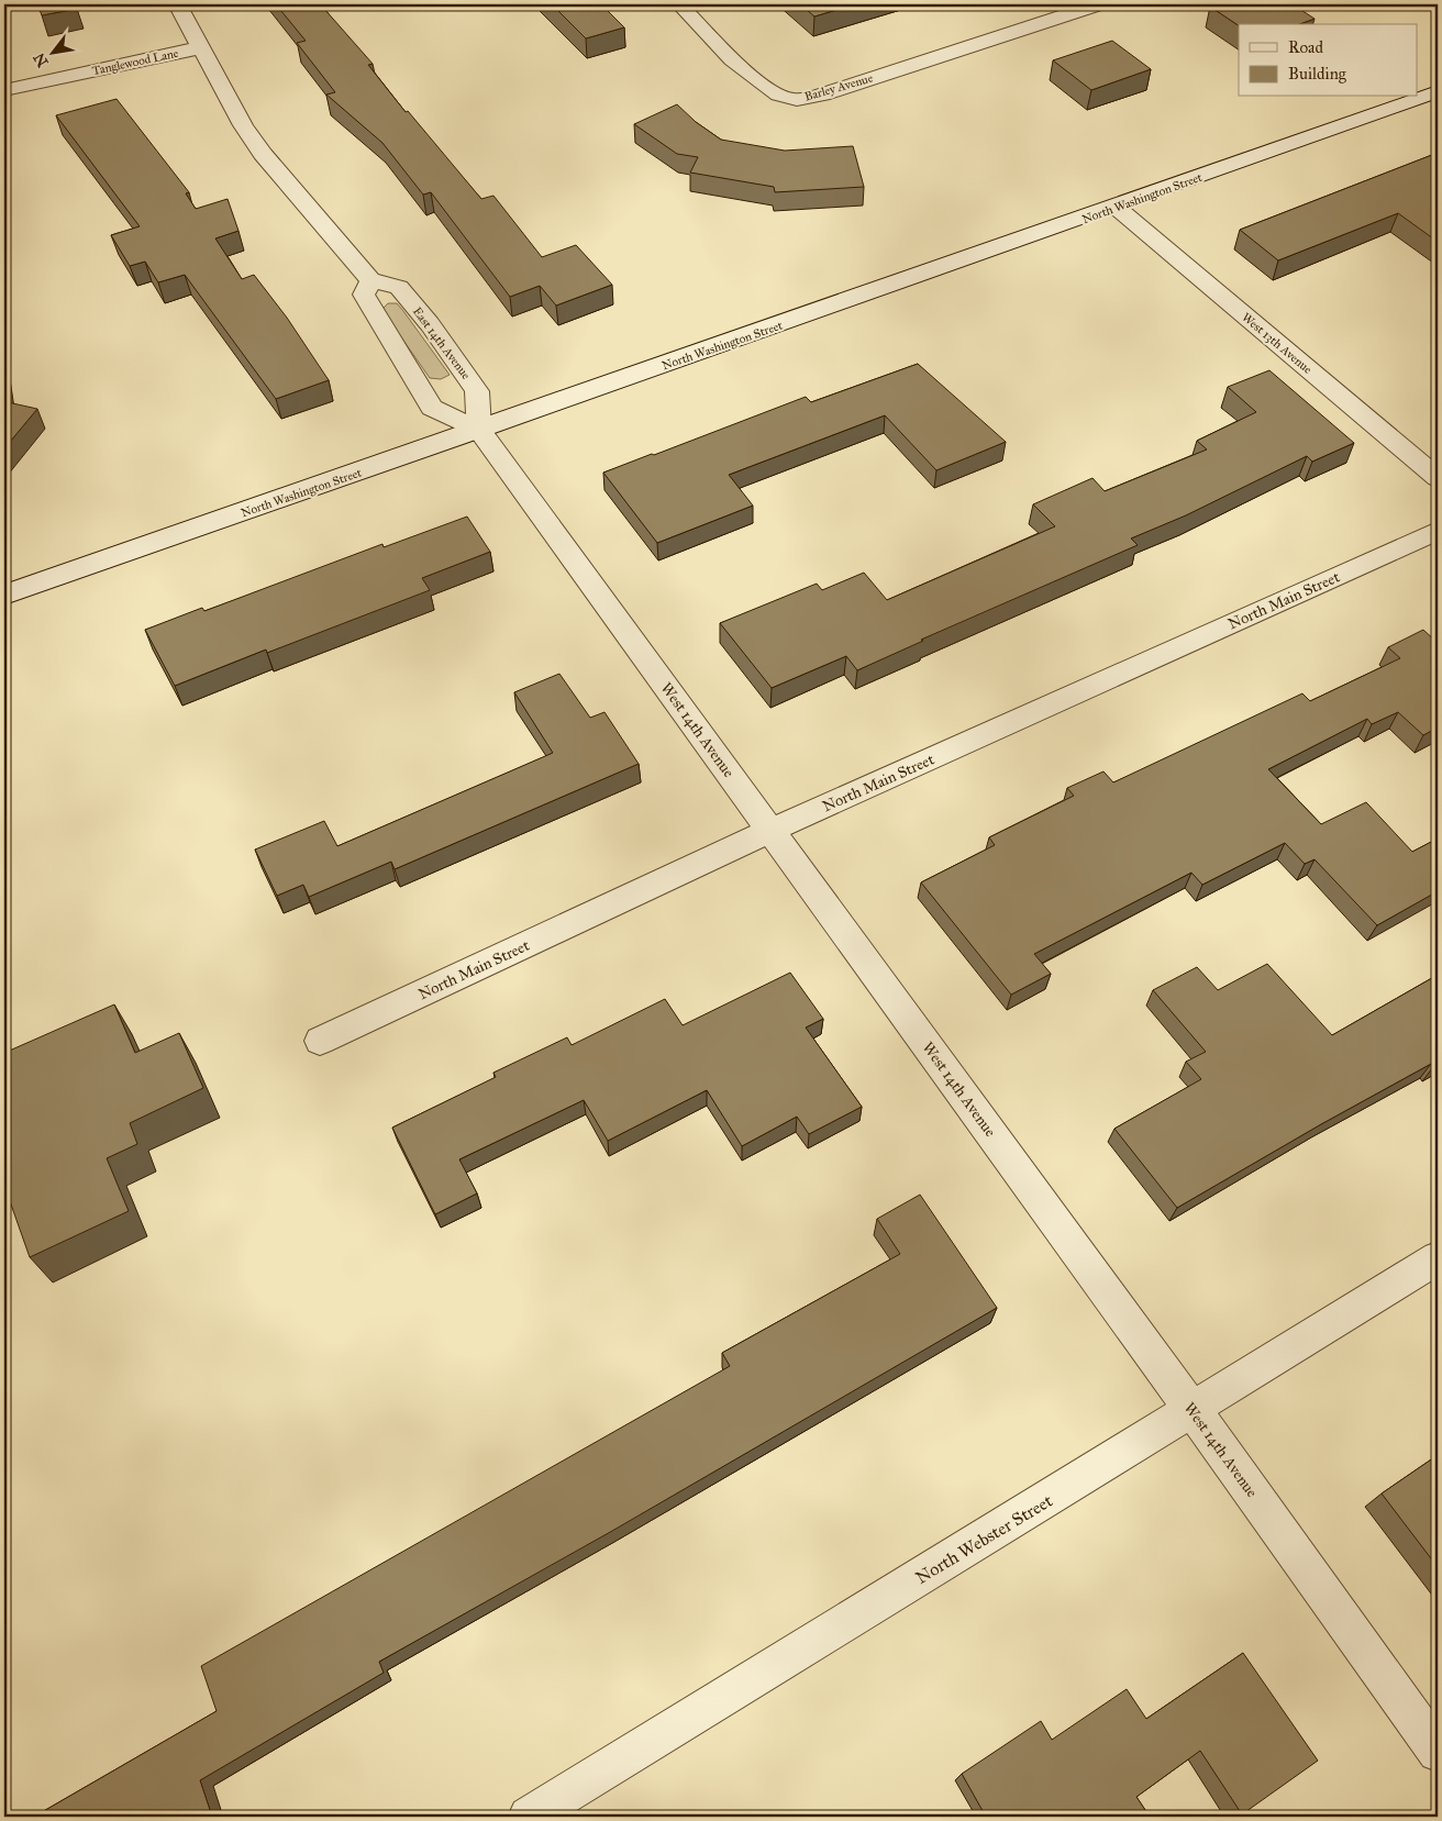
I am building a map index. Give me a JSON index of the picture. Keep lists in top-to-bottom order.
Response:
{
  "streets": {
    "street": [
      "Tanglewood Lane",
      "Barley Avenue",
      "North Washington Street",
      "East 14th Avenue",
      "West 13th Avenue",
      "North Main Street",
      "West 14th Avenue",
      "North Webster Street"
    ]
  },
  "crossings": [
    ["North Washington Street", "East 14th Avenue"],
    ["North Washington Street", "West 13th Avenue"],
    ["North Washington Street", "West 14th Avenue"],
    ["East 14th Avenue", "West 14th Avenue"],
    ["North Main Street", "West 14th Avenue"],
    ["West 14th Avenue", "North Webster Street"]
  ],
  "legend": ["Road", "Building"],
  "north": "bottom left"
}
